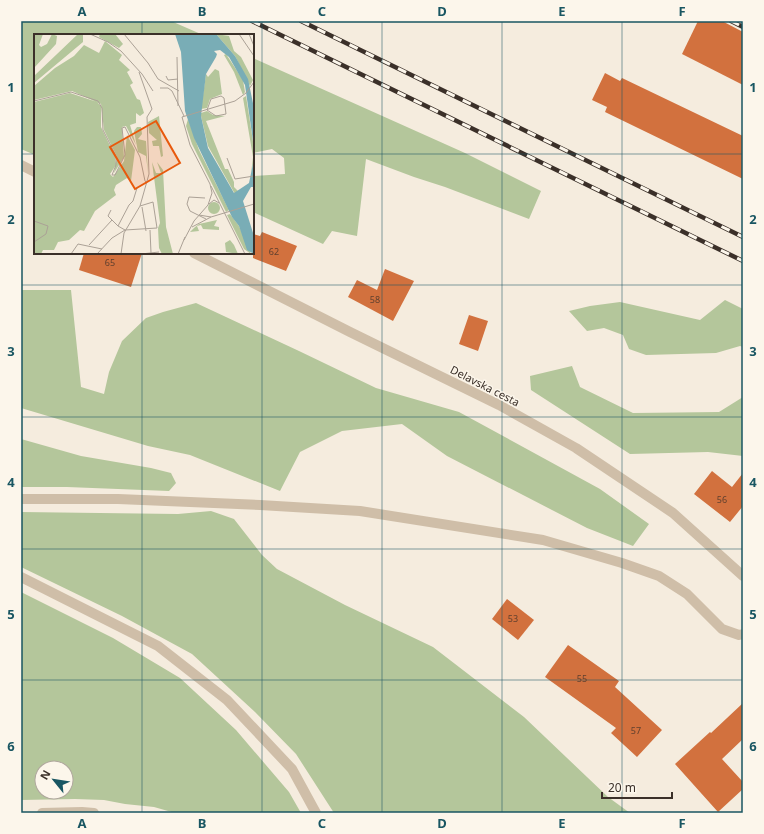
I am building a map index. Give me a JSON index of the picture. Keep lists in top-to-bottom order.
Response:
{
  "streets": {
    "street": ["Delavska cesta"]
  },
  "house_numbers": [
    "62",
    "65",
    "58",
    "56",
    "53",
    "55",
    "57"
  ],
  "scale_bar": "20 m",
  "north": "top left",
  "grid": {
    "columns": [
      "A",
      "B",
      "C",
      "D",
      "E",
      "F"
    ],
    "rows": [
      "1",
      "2",
      "3",
      "4",
      "5",
      "6"
    ]
  }
}
